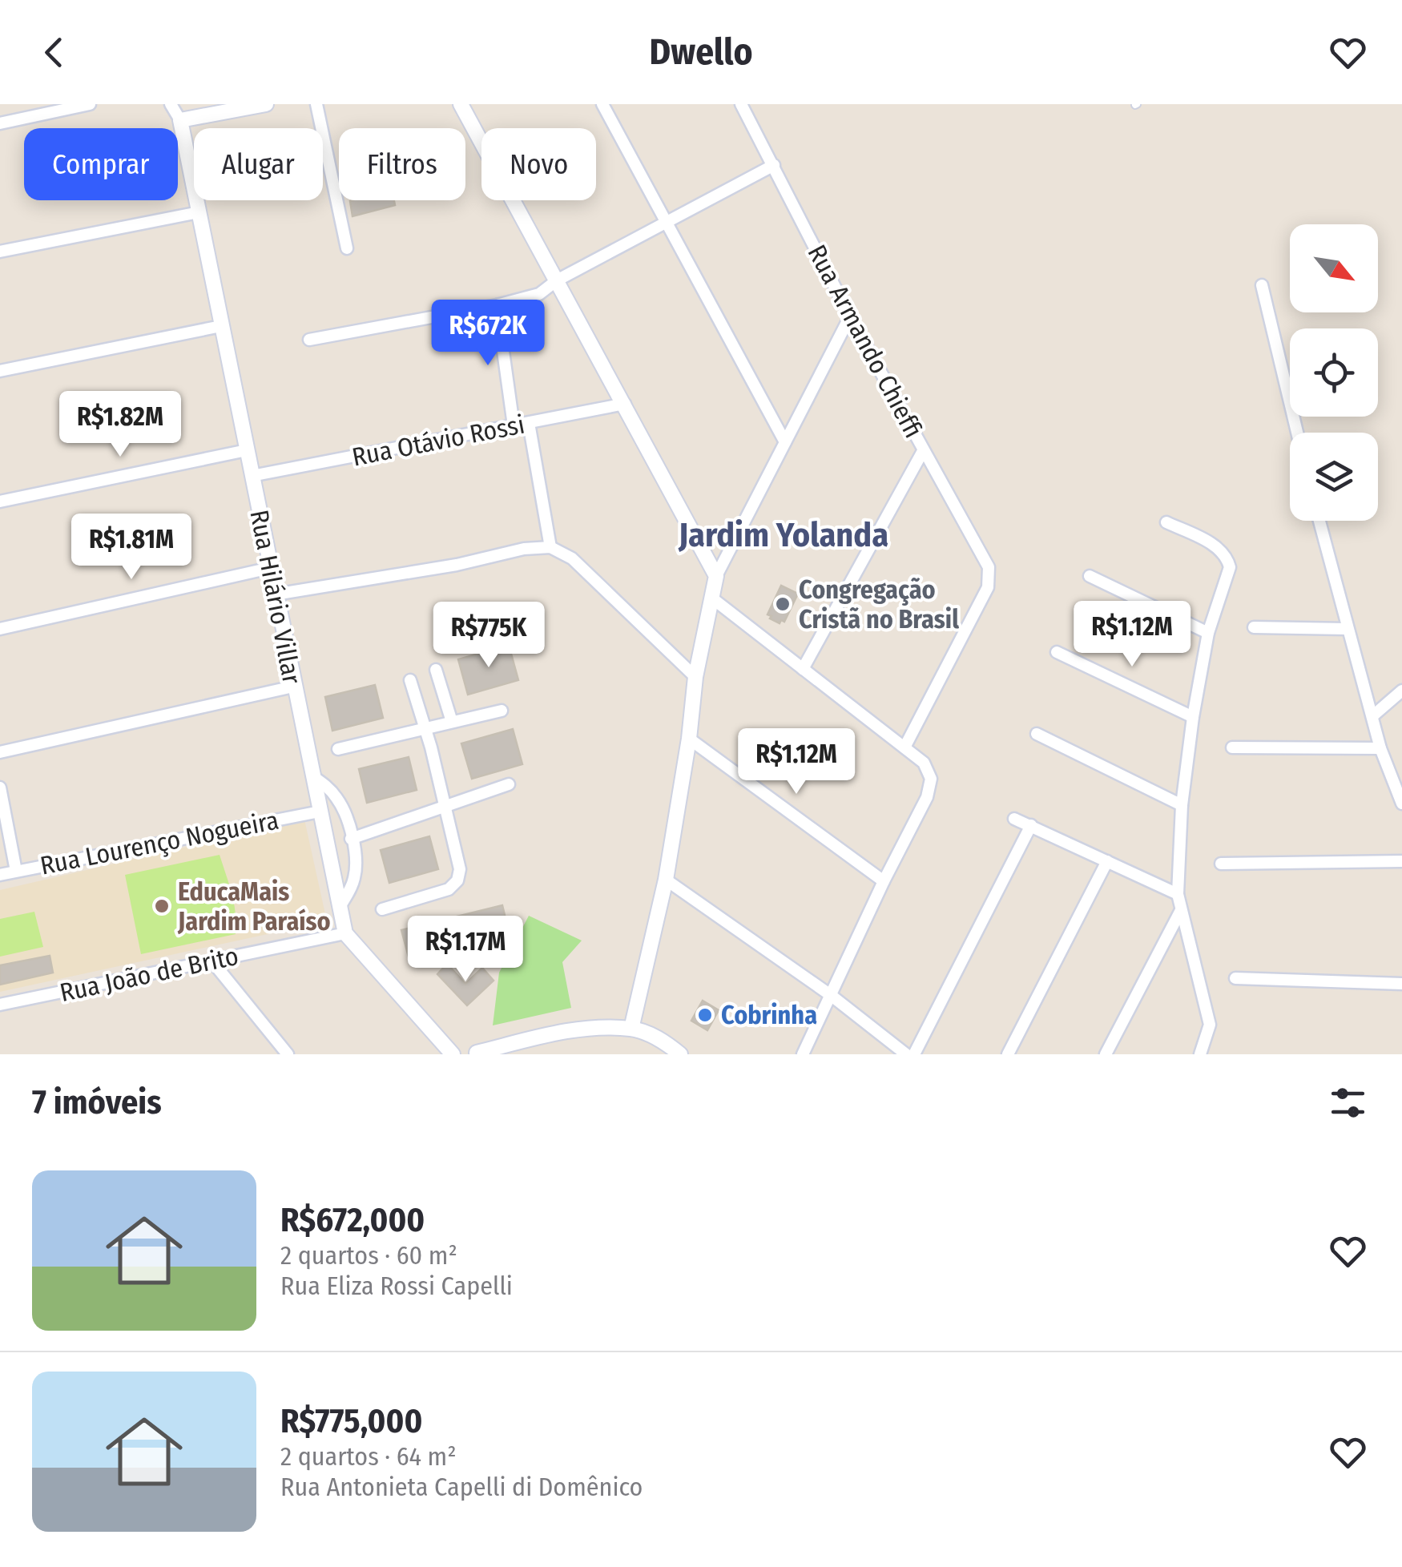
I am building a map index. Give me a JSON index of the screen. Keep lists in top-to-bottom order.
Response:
{
  "streets": {
    "street": [
      "Rua Armando Chieffi",
      "Rua Otávio Rossi",
      "Rua Hilário Villar",
      "Rua Lourenço Nogueira",
      "Rua João de Brito"
    ]
  },
  "crossings": [
    ["Rua Otávio Rossi", "Rua Hilário Villar"],
    ["Rua Hilário Villar", "Rua Lourenço Nogueira"],
    ["Rua Hilário Villar", "Rua João de Brito"]
  ],
  "districts": ["Jardim Yolanda"],
  "places": ["Congregação Cristã no Brasil", "EducaMais Jardim Paraíso", "Cobrinha"],
  "north": "bottom right",
  "page": {
    "header": "Dwello",
    "chip": [
      "Comprar",
      "Alugar",
      "Filtros",
      "Novo"
    ],
    "price": [
      "R$672K",
      "R$1.82M",
      "R$1.81M",
      "R$1.12M",
      "R$775K",
      "R$1.12M",
      "R$1.17M"
    ],
    "heading": "7 imóveis",
    "list": [
      {
        "name": "R$672,000",
        "note": "2 quartos · 60 m² · Rua Eliza Rossi Capelli"
      },
      {
        "name": "R$775,000",
        "note": "2 quartos · 64 m² · Rua Antonieta Capelli di Domênico"
      }
    ]
  }
}
